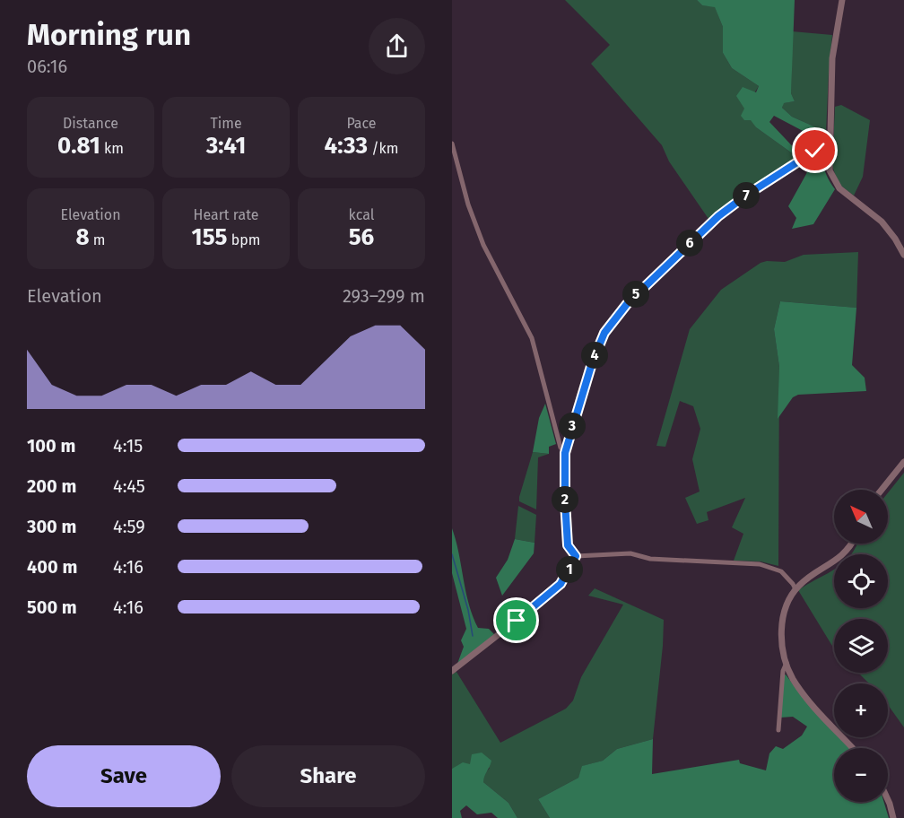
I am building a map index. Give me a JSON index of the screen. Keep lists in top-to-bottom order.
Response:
{
  "north": "top left",
  "page": {
    "heading": ["Morning run", "06:16"],
    "stats": [
      ["Distance", "0.81 km"],
      ["Time", "3:41"],
      ["Pace", "4:33 /km"],
      ["Elevation", "8 m"],
      ["Heart rate", "155 bpm"],
      ["kcal", "56"]
    ],
    "pins": [
      "7",
      "6",
      "5",
      "4",
      "3",
      "2",
      "1"
    ],
    "chart": ["Elevation", "293–299 m"],
    "list": [
      {
        "name": "100 m",
        "note": "4:15"
      },
      {
        "name": "200 m",
        "note": "4:45"
      },
      {
        "name": "300 m",
        "note": "4:59"
      },
      {
        "name": "400 m",
        "note": "4:16"
      },
      {
        "name": "500 m",
        "note": "4:16"
      }
    ],
    "map_buttons": ["+", "−"],
    "buttons": ["Save", "Share"]
  }
}
